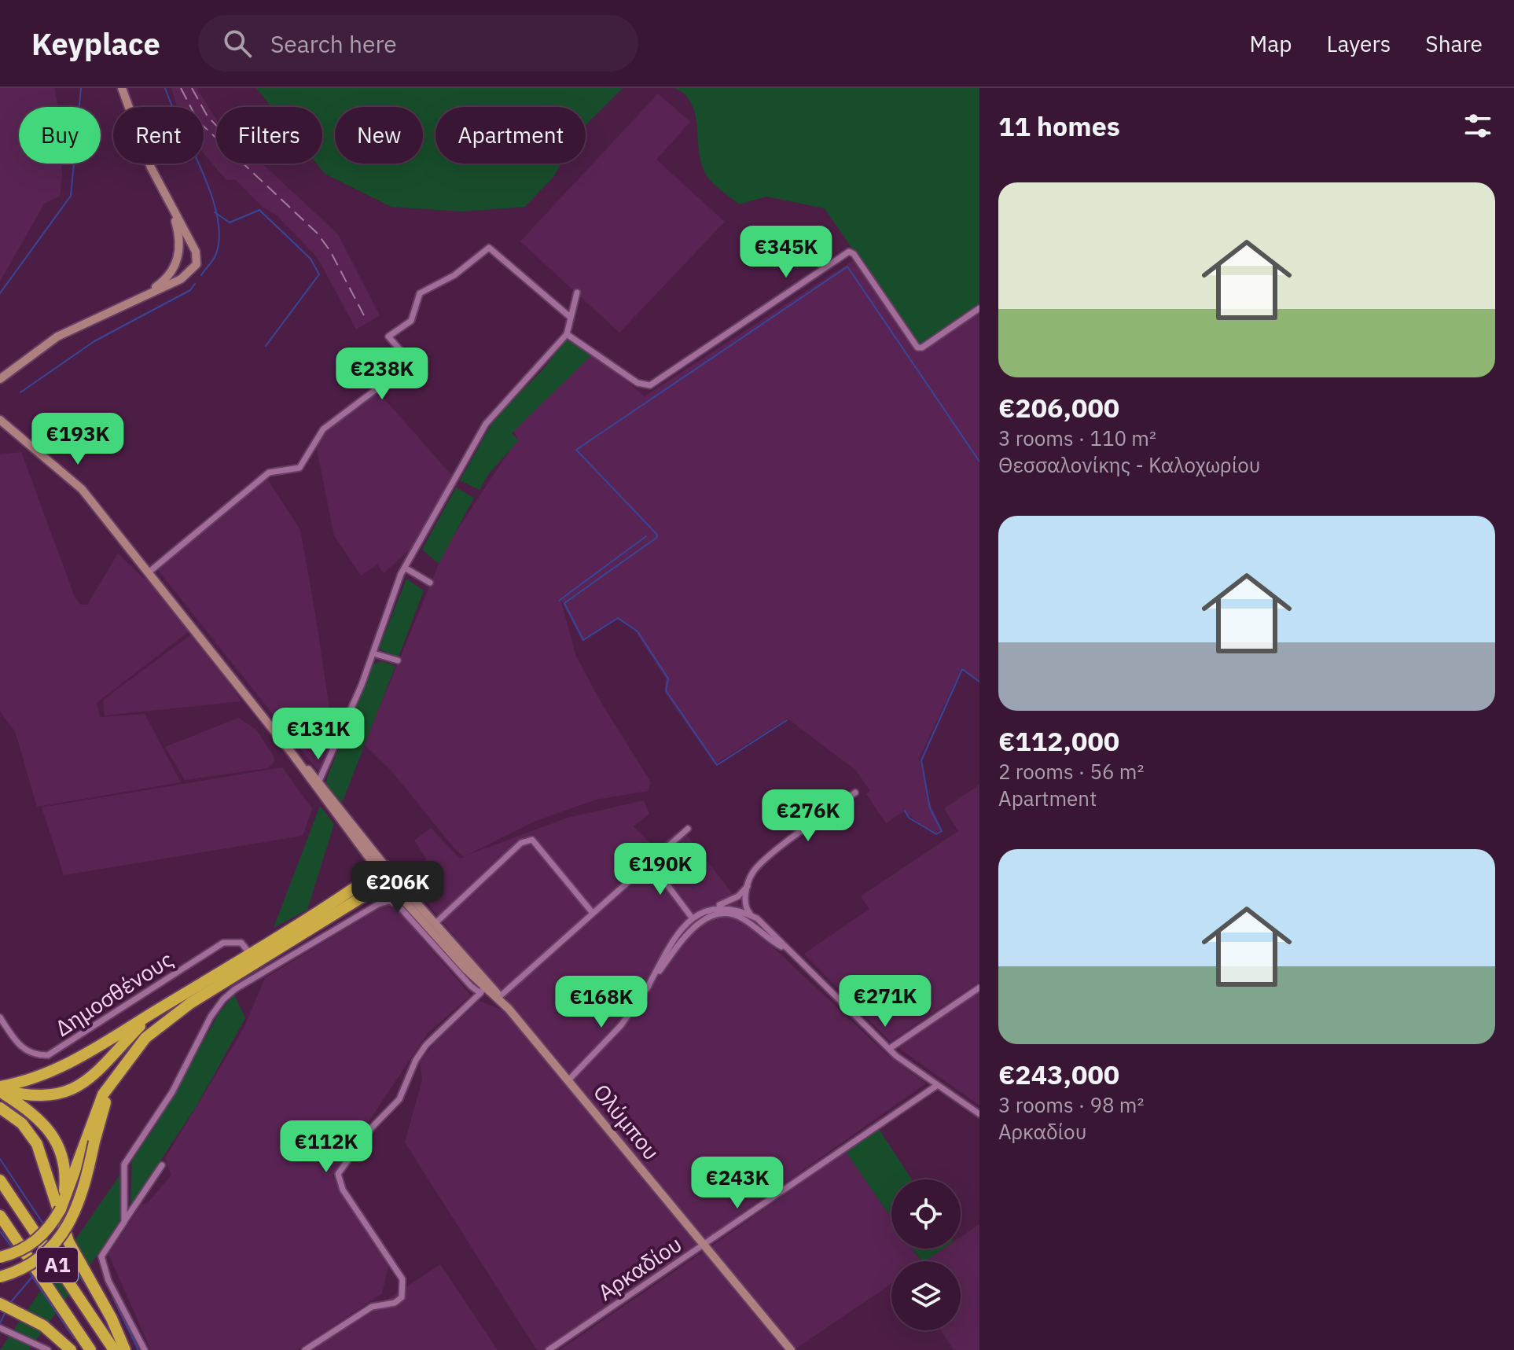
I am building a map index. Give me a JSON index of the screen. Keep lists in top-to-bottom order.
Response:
{
  "streets": {
    "highway": ["Α1"],
    "main road": ["Ολύμπου"],
    "street": ["Δημοσθένους", "Αρκαδίου"]
  },
  "crossings": [
    ["Ολύμπου", "Αρκαδίου"]
  ],
  "page": {
    "header": "Keyplace",
    "search": "Search here",
    "nav": ["Map", "Layers", "Share"],
    "heading": "11 homes",
    "chip": [
      "Buy",
      "Rent",
      "Filters",
      "New",
      "Apartment"
    ],
    "list": [
      {
        "name": "€206,000",
        "note": "3 rooms · 110 m² · Θεσσαλονίκης - Καλοχωρίου"
      },
      {
        "name": "€112,000",
        "note": "2 rooms · 56 m² · Apartment"
      },
      {
        "name": "€243,000",
        "note": "3 rooms · 98 m² · Αρκαδίου"
      }
    ],
    "price": [
      "€345K",
      "€238K",
      "€193K",
      "€131K",
      "€276K",
      "€190K",
      "€206K",
      "€271K",
      "€168K",
      "€112K",
      "€243K"
    ]
  }
}
